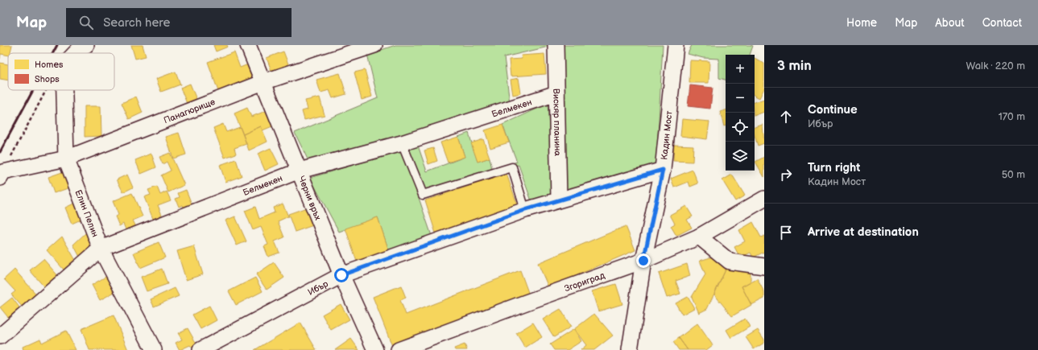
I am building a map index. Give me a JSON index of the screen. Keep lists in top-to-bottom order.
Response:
{
  "streets": {
    "street": [
      "Белмекен",
      "Панагюрище",
      "Вискяр планина",
      "Кадин Мост",
      "Черни връх",
      "Елин Пелин",
      "Згориград",
      "Ибър"
    ]
  },
  "crossings": [
    ["Белмекен", "Вискяр планина"],
    ["Белмекен", "Черни връх"],
    ["Белмекен", "Елин Пелин"],
    ["Панагюрище", "Черни връх"],
    ["Панагюрище", "Елин Пелин"],
    ["Вискяр планина", "Ибър"],
    ["Кадин Мост", "Згориград"],
    ["Кадин Мост", "Ибър"],
    ["Черни връх", "Ибър"]
  ],
  "legend": ["Homes", "Shops"],
  "page": {
    "header": "Map",
    "search": "Search here",
    "nav": [
      "Home",
      "Map",
      "About",
      "Contact"
    ],
    "heading": ["3 min", "Walk · 220 m"],
    "map_buttons": ["+", "−"],
    "list": [
      ["Continue", "Ибър", "170 m"],
      ["Turn right", "Кадин Мост", "50 m"],
      "Arrive at destination"
    ]
  }
}
